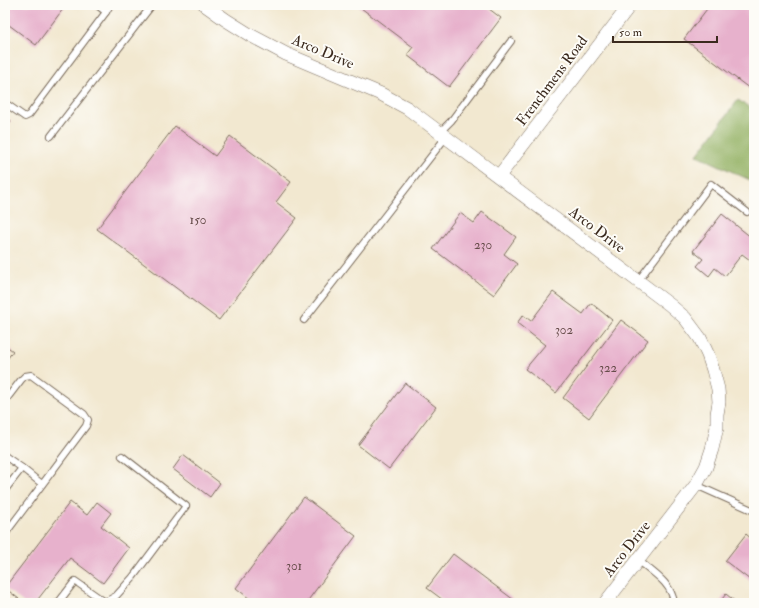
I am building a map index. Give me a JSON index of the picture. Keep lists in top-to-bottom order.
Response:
{
  "streets": {
    "street": ["Arco Drive", "Frenchmens Road"]
  },
  "crossings": [
    ["Arco Drive", "Frenchmens Road"]
  ],
  "house_numbers": [
    "150",
    "230",
    "302",
    "322",
    "301"
  ],
  "scale_bar": "50 m"
}
